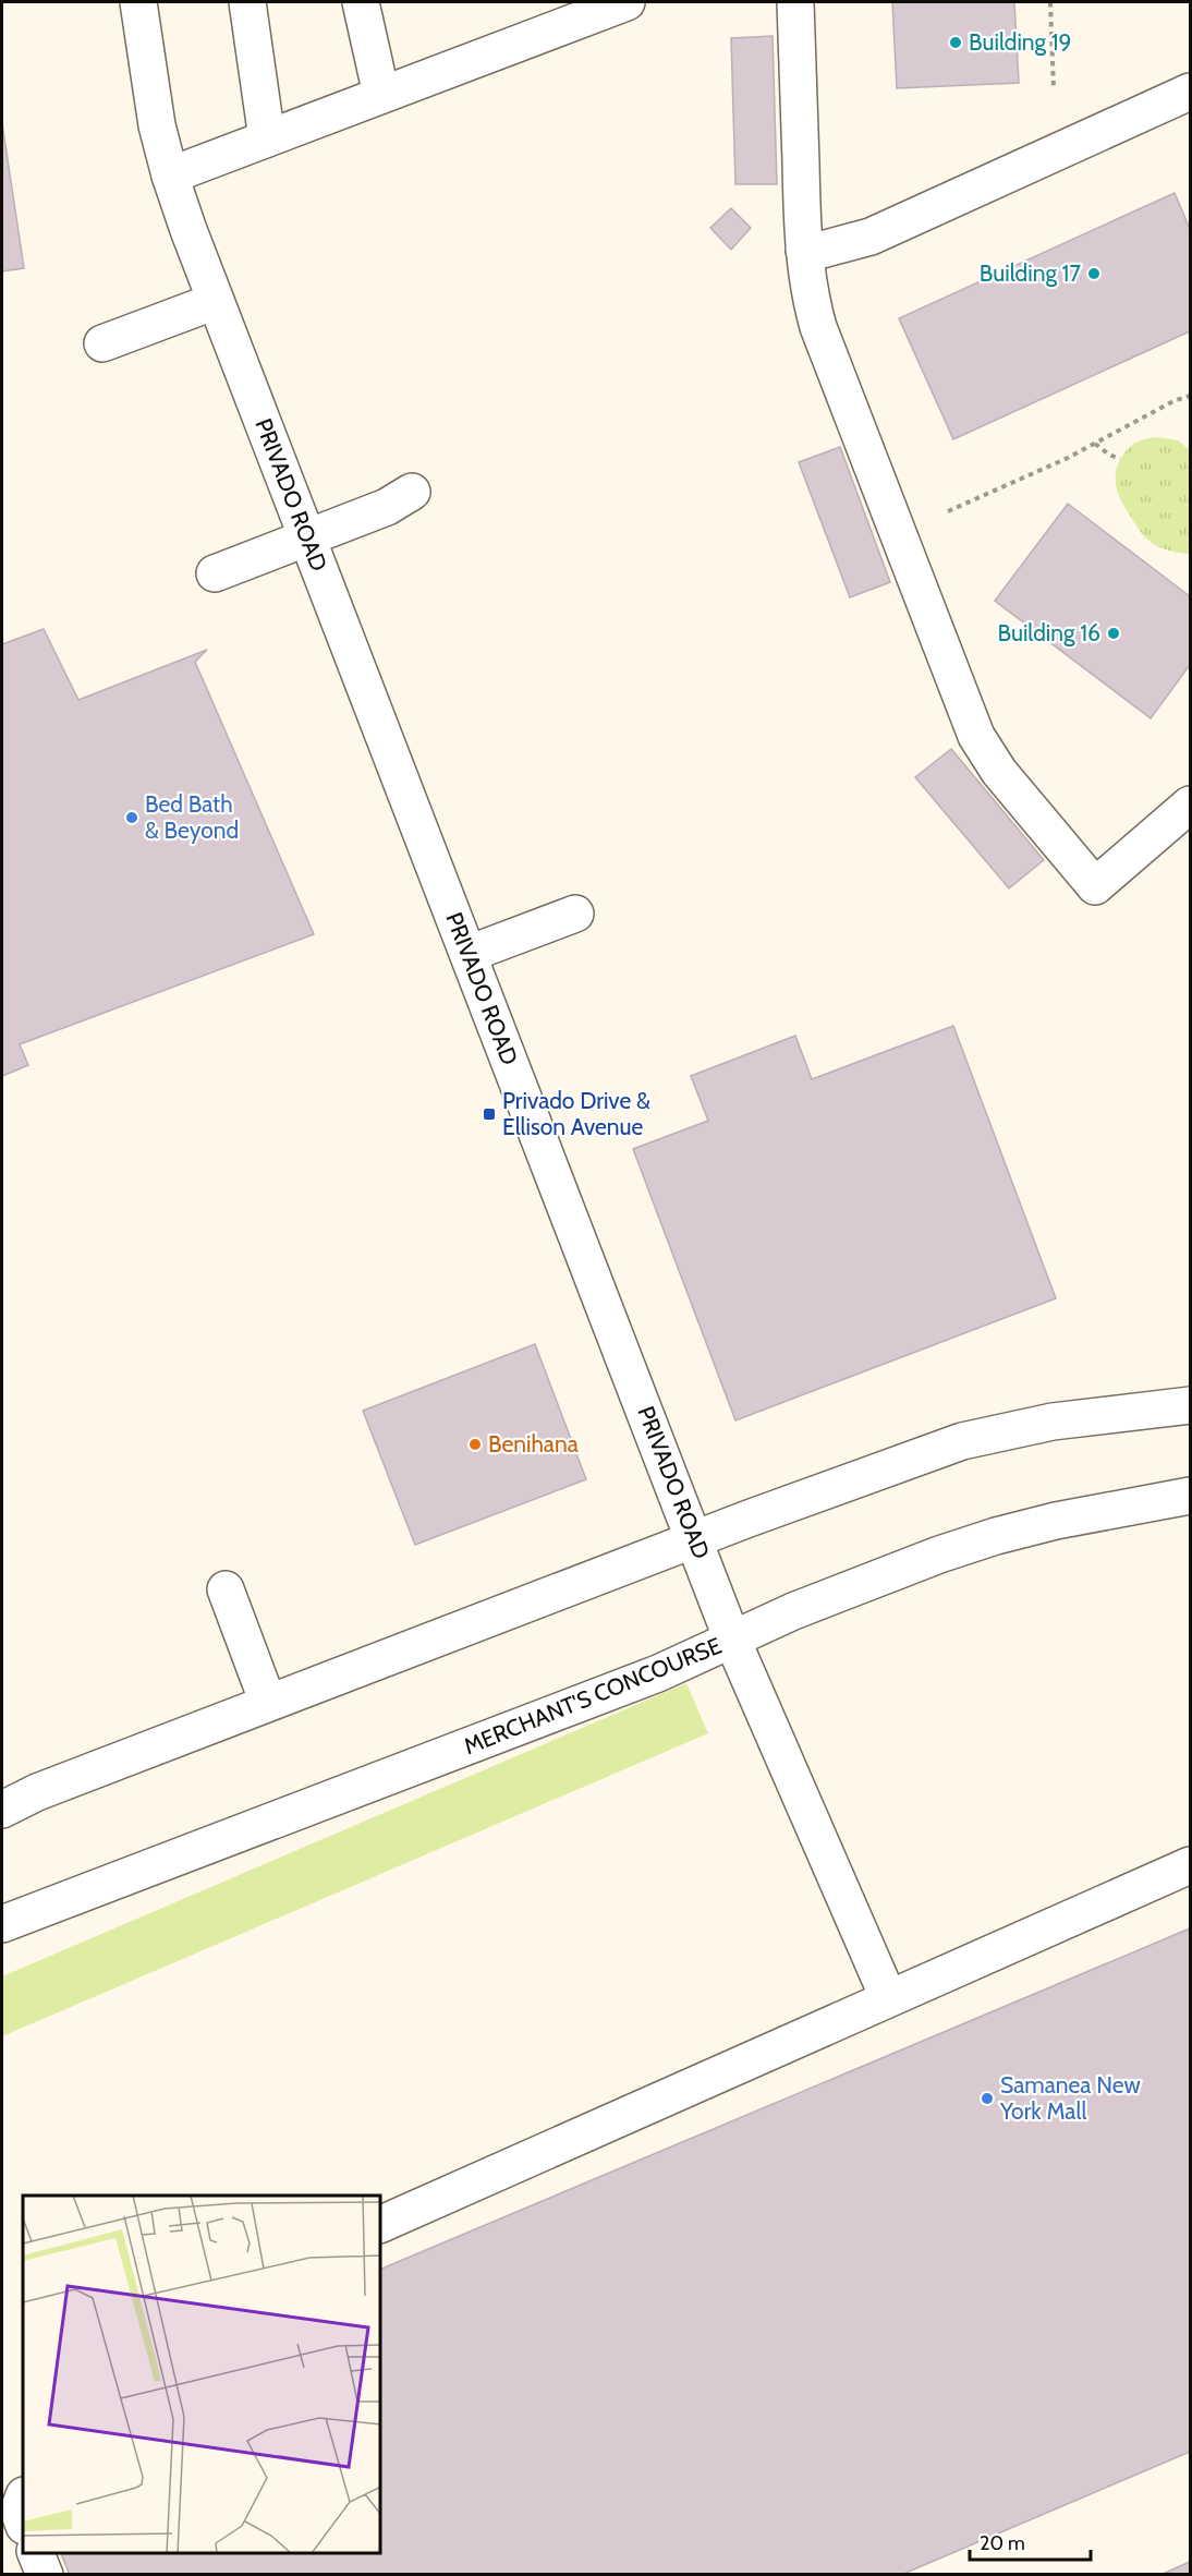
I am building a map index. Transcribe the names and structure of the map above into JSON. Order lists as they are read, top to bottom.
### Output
{
  "streets": {
    "street": ["PRIVADO ROAD", "MERCHANT'S CONCOURSE"]
  },
  "crossings": [
    ["PRIVADO ROAD", "MERCHANT'S CONCOURSE"]
  ],
  "places": {
    "other": [
      "Building 19",
      "Building 17",
      "Building 16",
      "Bed Bath & Beyond",
      "Benihana",
      "Samanea New York Mall"
    ],
    "transit": ["Privado Drive & Ellison Avenue"]
  },
  "scale_bar": "20 m"
}
